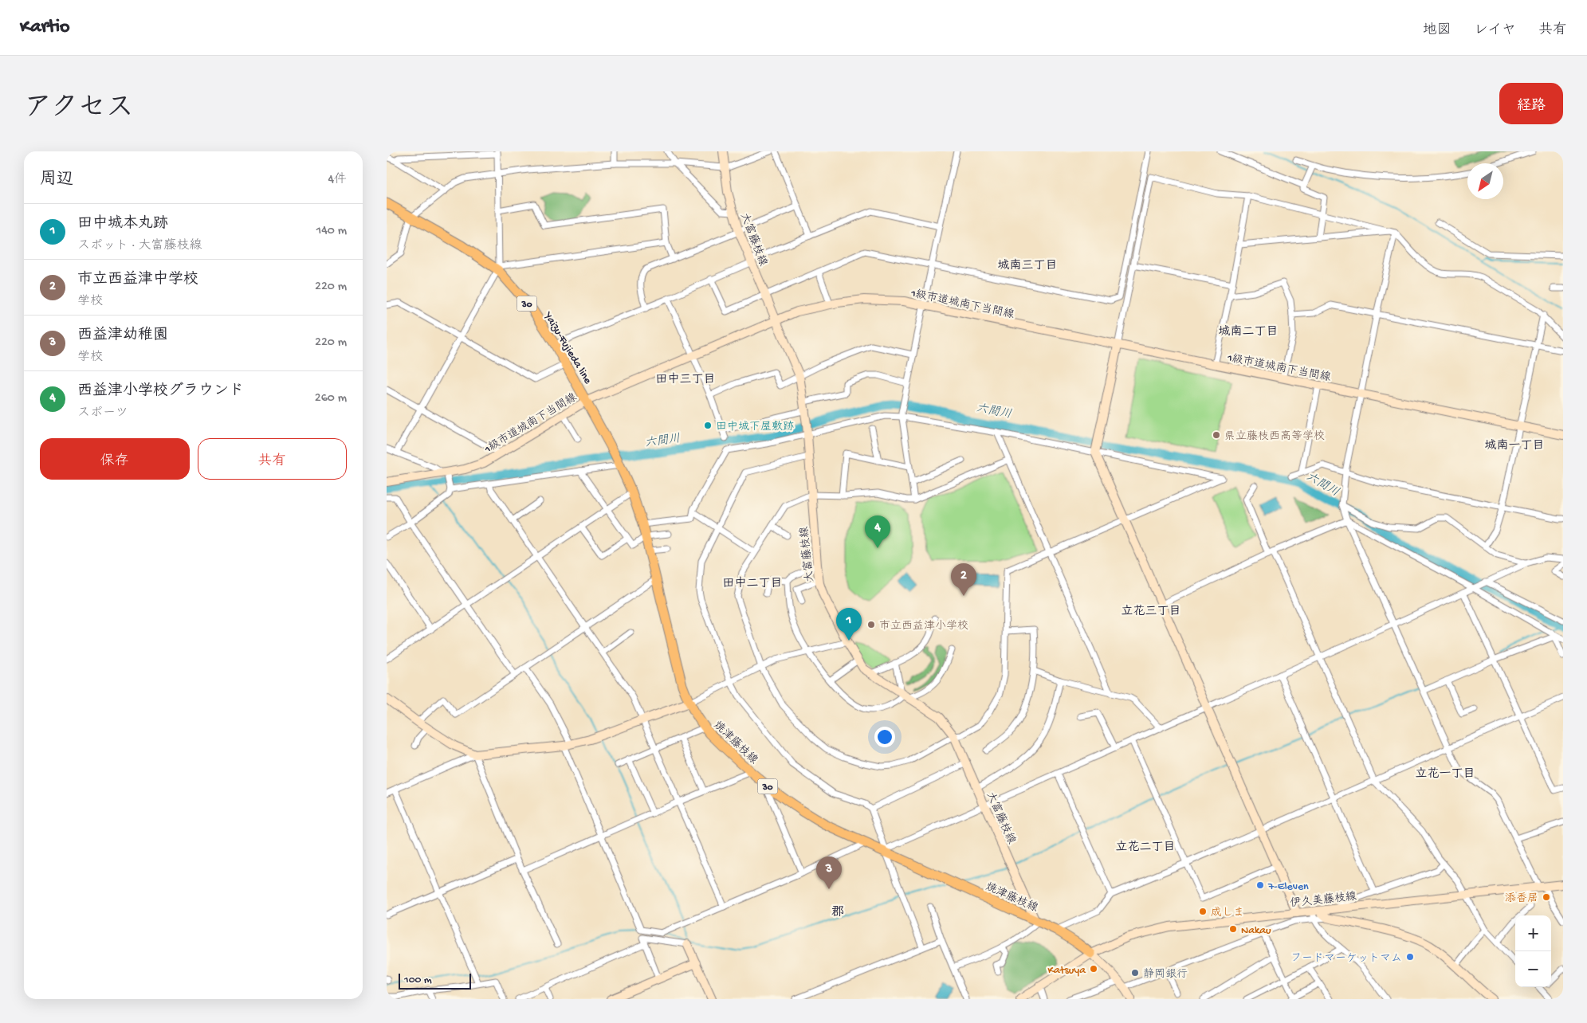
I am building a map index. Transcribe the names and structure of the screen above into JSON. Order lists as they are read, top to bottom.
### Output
{
  "streets": {
    "main road": ["30", "Yaizu-Fujieda line", "焼津藤枝線"],
    "street": ["大富藤枝線", "1級市道城南下当間線", "伊久美藤枝線"]
  },
  "crossings": [
    ["大富藤枝線", "1級市道城南下当間線"],
    ["大富藤枝線", "焼津藤枝線"],
    ["1級市道城南下当間線", "Yaizu-Fujieda line"],
    ["Yaizu-Fujieda line", "焼津藤枝線"],
    ["焼津藤枝線", "伊久美藤枝線"]
  ],
  "districts": [
    "城南三丁目",
    "城南二丁目",
    "田中三丁目",
    "城南一丁目",
    "田中二丁目",
    "立花三丁目",
    "立花一丁目",
    "立花二丁目",
    "郡"
  ],
  "water": ["六間川"],
  "places": [
    "田中城下屋敷跡",
    "県立藤枝西高等学校",
    "市立西益津小学校",
    "7-Eleven",
    "添香居",
    "成しま",
    "Nakau",
    "フードマーケットマム",
    "Katsuya",
    "静岡銀行"
  ],
  "scale_bar": "100 m",
  "north": "bottom left",
  "page": {
    "header": "Kartio",
    "nav": ["地図", "レイヤ", "共有"],
    "title": "アクセス",
    "buttons": [
      "経路",
      ["保存", "共有"]
    ],
    "heading": ["周辺", "4件"],
    "list": [
      {
        "mark": "1",
        "name": "田中城本丸跡",
        "note": "スポット · 大富藤枝線",
        "value": "140 m"
      },
      {
        "mark": "2",
        "name": "市立西益津中学校",
        "note": "学校",
        "value": "220 m"
      },
      {
        "mark": "3",
        "name": "西益津幼稚園",
        "note": "学校",
        "value": "220 m"
      },
      {
        "mark": "4",
        "name": "西益津小学校グラウンド",
        "note": "スポーツ",
        "value": "260 m"
      }
    ],
    "pins": [
      "4",
      "2",
      "1",
      "3"
    ],
    "map_buttons": ["+", "−"],
    "scale": "100 m"
  }
}
